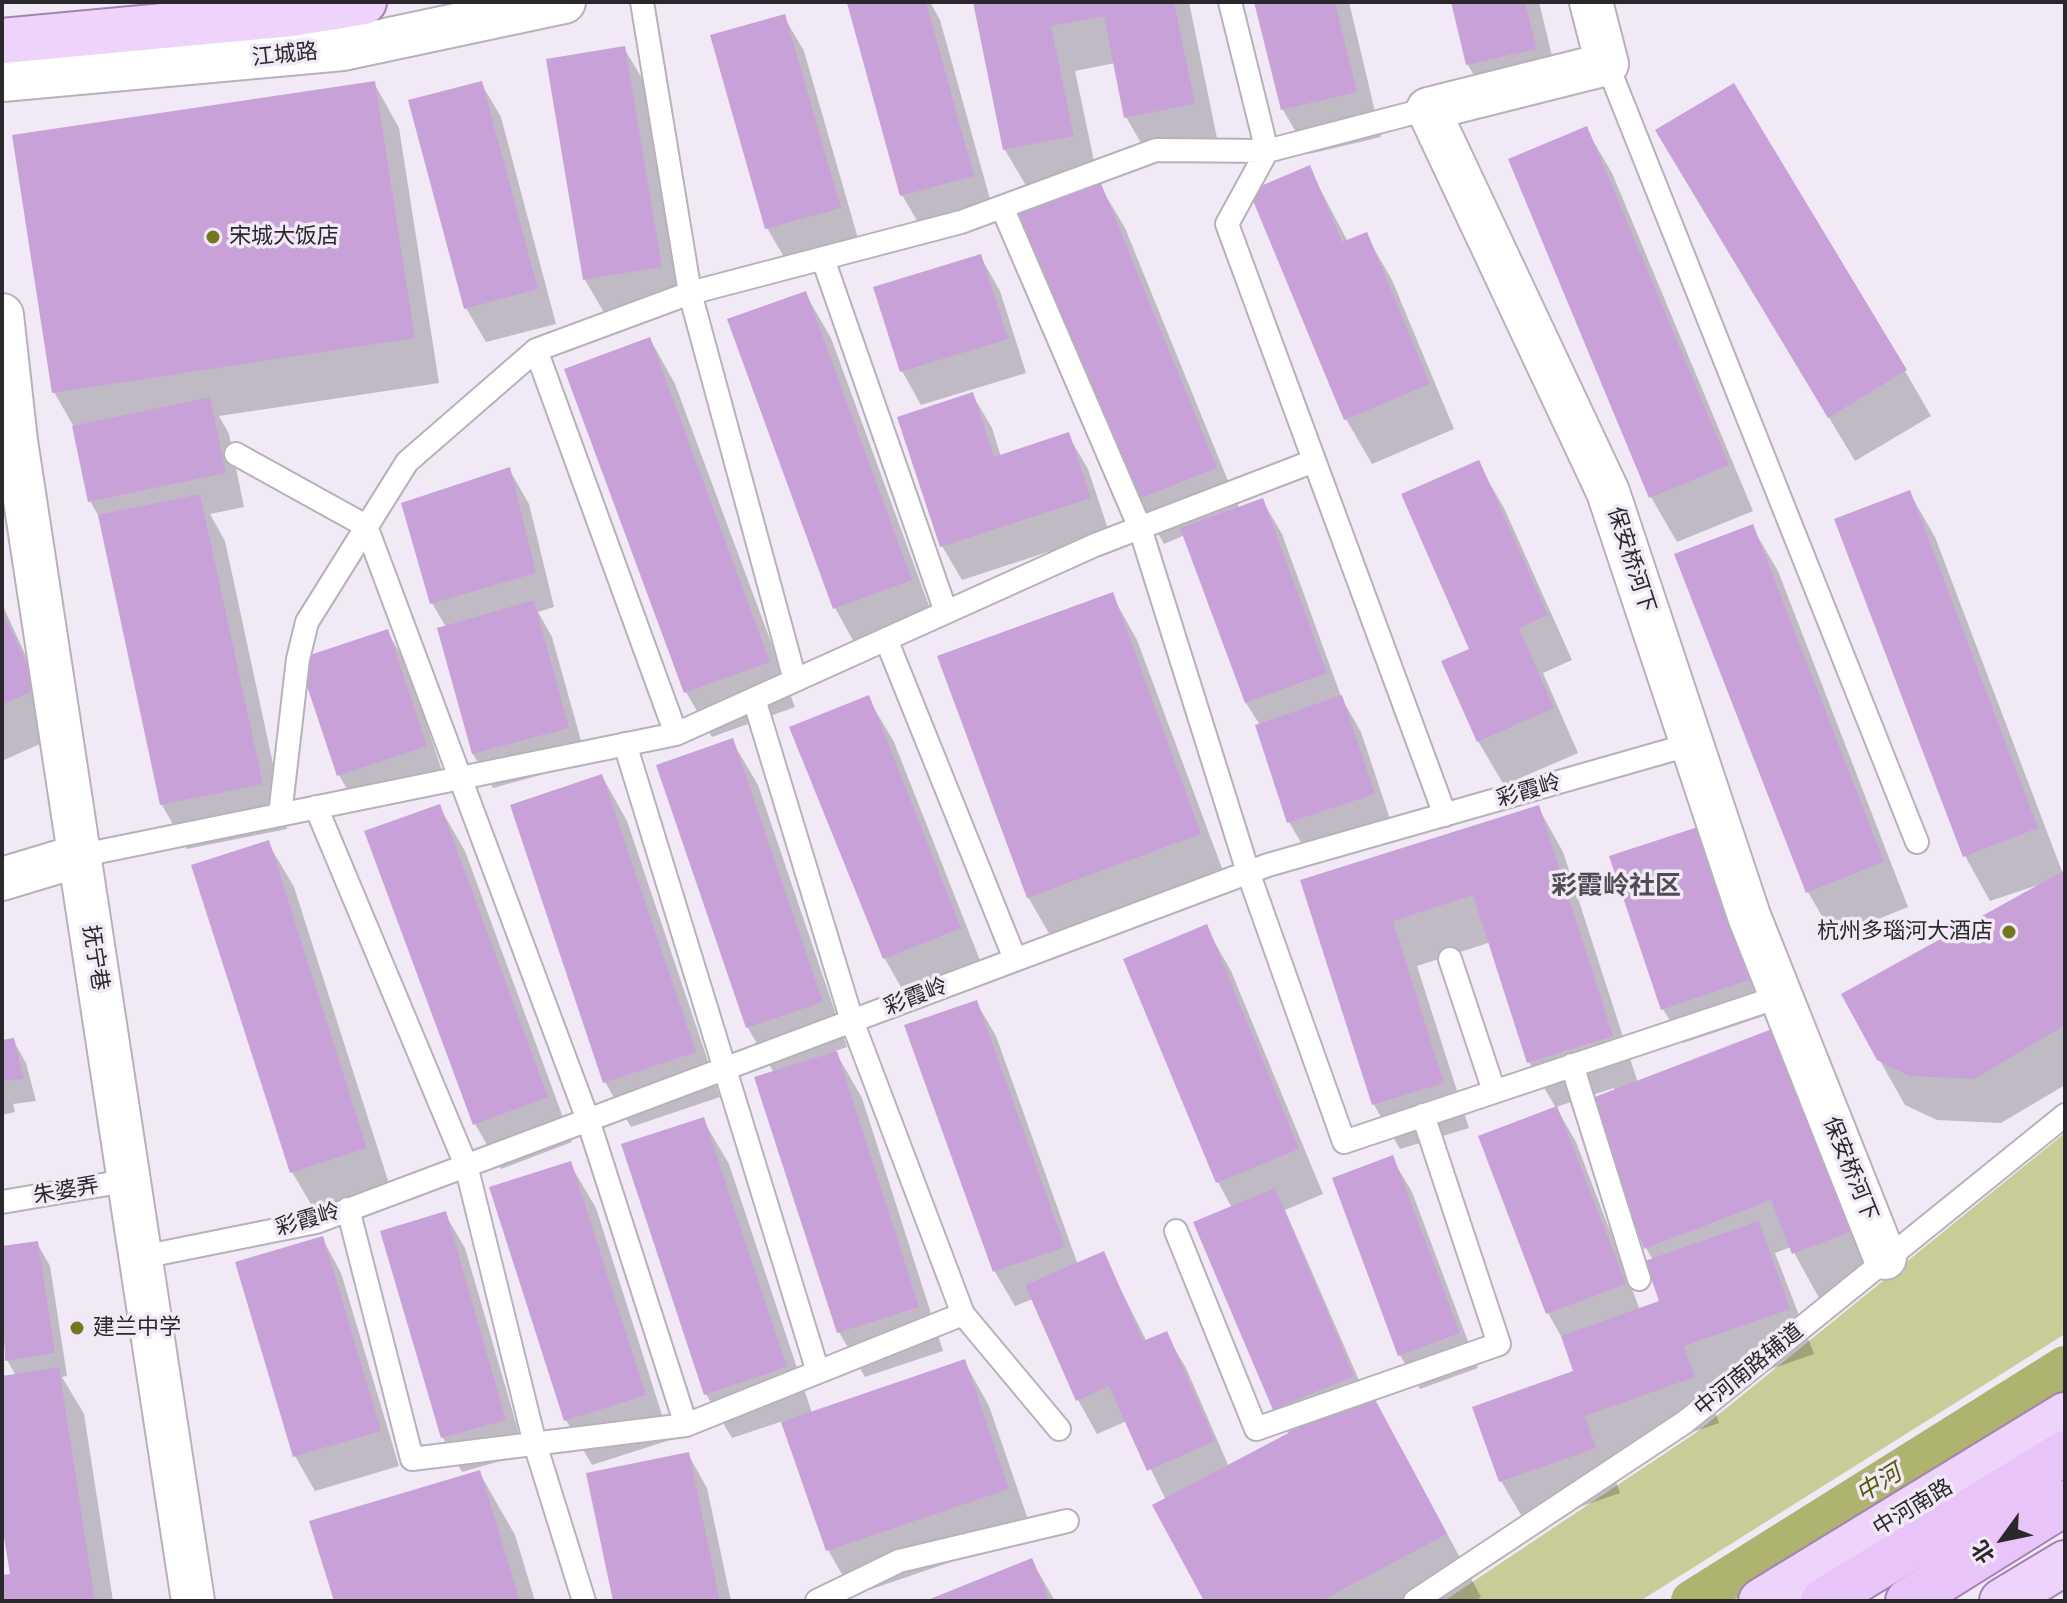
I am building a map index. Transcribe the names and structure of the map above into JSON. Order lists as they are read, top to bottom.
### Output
{
  "streets": {
    "main road": ["江城路", "中河南路"],
    "street": ["保安桥河下", "抚宁巷"],
    "lane": ["彩霞岭", "朱婆弄", "中河南路辅道"]
  },
  "crossings": [
    ["保安桥河下", "彩霞岭"],
    ["保安桥河下", "中河南路辅道"],
    ["彩霞岭", "抚宁巷"],
    ["抚宁巷", "朱婆弄"]
  ],
  "districts": ["彩霞岭社区"],
  "water": ["中河"],
  "places": ["宋城大饭店", "杭州多瑙河大酒店", "建兰中学"],
  "north": "bottom left"
}
